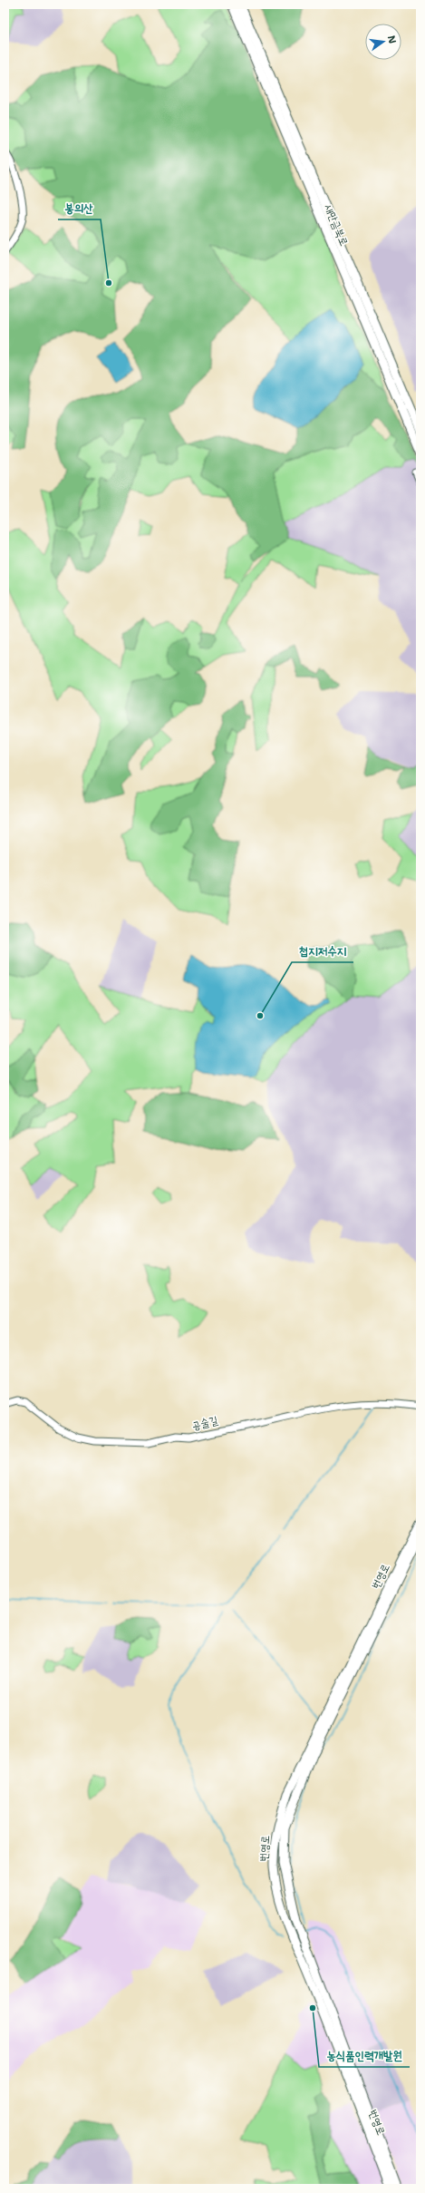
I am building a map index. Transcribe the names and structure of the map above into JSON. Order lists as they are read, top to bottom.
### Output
{
  "streets": {
    "main road": ["새만금북로", "번영로"],
    "street": ["공술길"]
  },
  "places": ["봉의산", "첩지저수지", "농식품인력개발원"],
  "north": "right"
}
